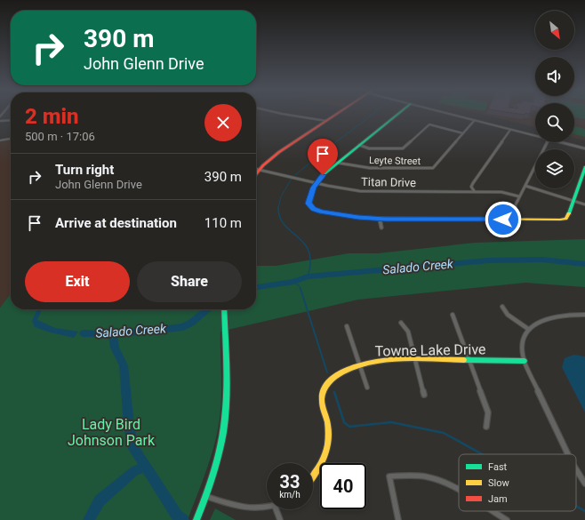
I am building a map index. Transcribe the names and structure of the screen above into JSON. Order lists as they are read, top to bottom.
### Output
{
  "streets": {
    "street": ["Leyte Street", "Titan Drive", "Towne Lake Drive"]
  },
  "water": ["Salado Creek"],
  "parks": ["Lady Bird Johnson Park"],
  "legend": ["Fast", "Slow", "Jam"],
  "north": "bottom right",
  "page": {
    "turn": ["390 m", "John Glenn Drive"],
    "heading": ["2 min", "500 m · 17:06"],
    "list": [
      {
        "name": "Turn right",
        "note": "John Glenn Drive",
        "value": "390 m"
      },
      {
        "name": "Arrive at destination",
        "value": "110 m"
      }
    ],
    "buttons": ["Exit", "Share"],
    "speed": "33 km/h",
    "limit": "40"
  }
}
